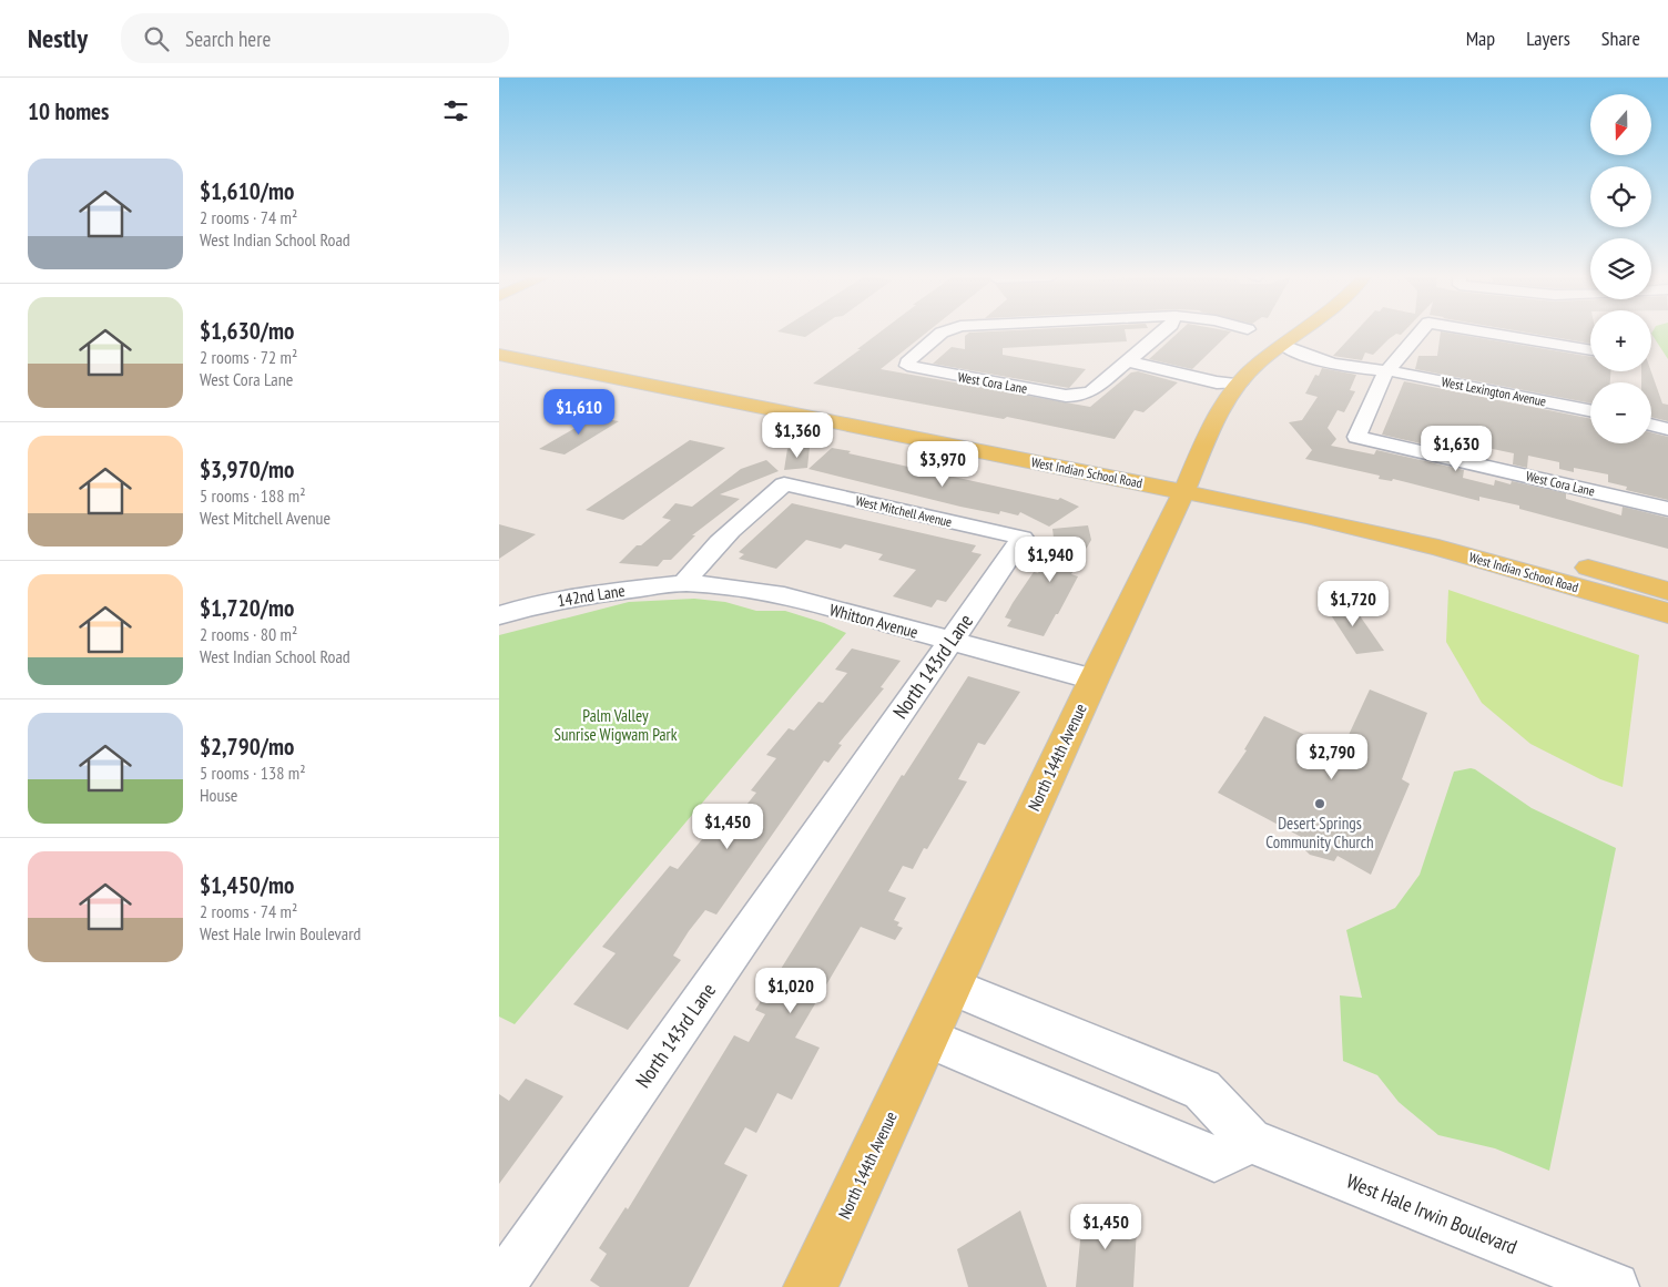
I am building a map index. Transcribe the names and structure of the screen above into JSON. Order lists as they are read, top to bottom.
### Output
{
  "streets": {
    "main road": ["West Indian School Road", "North 144th Avenue"],
    "street": [
      "West Cora Lane",
      "West Lexington Avenue",
      "West Mitchell Avenue",
      "142nd Lane",
      "Whitton Avenue",
      "North 143rd Lane",
      "West Hale Irwin Boulevard"
    ]
  },
  "crossings": [
    ["West Cora Lane", "West Lexington Avenue"],
    ["West Lexington Avenue", "North 144th Avenue"],
    ["West Indian School Road", "North 144th Avenue"],
    ["West Mitchell Avenue", "142nd Lane"],
    ["West Mitchell Avenue", "Whitton Avenue"],
    ["West Mitchell Avenue", "North 143rd Lane"],
    ["142nd Lane", "Whitton Avenue"],
    ["Whitton Avenue", "North 143rd Lane"],
    ["Whitton Avenue", "North 144th Avenue"],
    ["North 144th Avenue", "West Hale Irwin Boulevard"]
  ],
  "parks": ["Palm Valley Sunrise Wigwam Park"],
  "places": ["Desert Springs Community Church"],
  "north": "bottom",
  "page": {
    "header": "Nestly",
    "search": "Search here",
    "nav": ["Map", "Layers", "Share"],
    "heading": "10 homes",
    "map_buttons": ["+", "−"],
    "list": [
      {
        "name": "$1,610/mo",
        "note": "2 rooms · 74 m² · West Indian School Road"
      },
      {
        "name": "$1,630/mo",
        "note": "2 rooms · 72 m² · West Cora Lane"
      },
      {
        "name": "$3,970/mo",
        "note": "5 rooms · 188 m² · West Mitchell Avenue"
      },
      {
        "name": "$1,720/mo",
        "note": "2 rooms · 80 m² · West Indian School Road"
      },
      {
        "name": "$2,790/mo",
        "note": "5 rooms · 138 m² · House"
      },
      {
        "name": "$1,450/mo",
        "note": "2 rooms · 74 m² · West Hale Irwin Boulevard"
      }
    ],
    "price": [
      "$1,610",
      "$1,360",
      "$1,630",
      "$3,970",
      "$1,940",
      "$1,720",
      "$2,790",
      "$1,450",
      "$1,020",
      "$1,450"
    ]
  }
}
